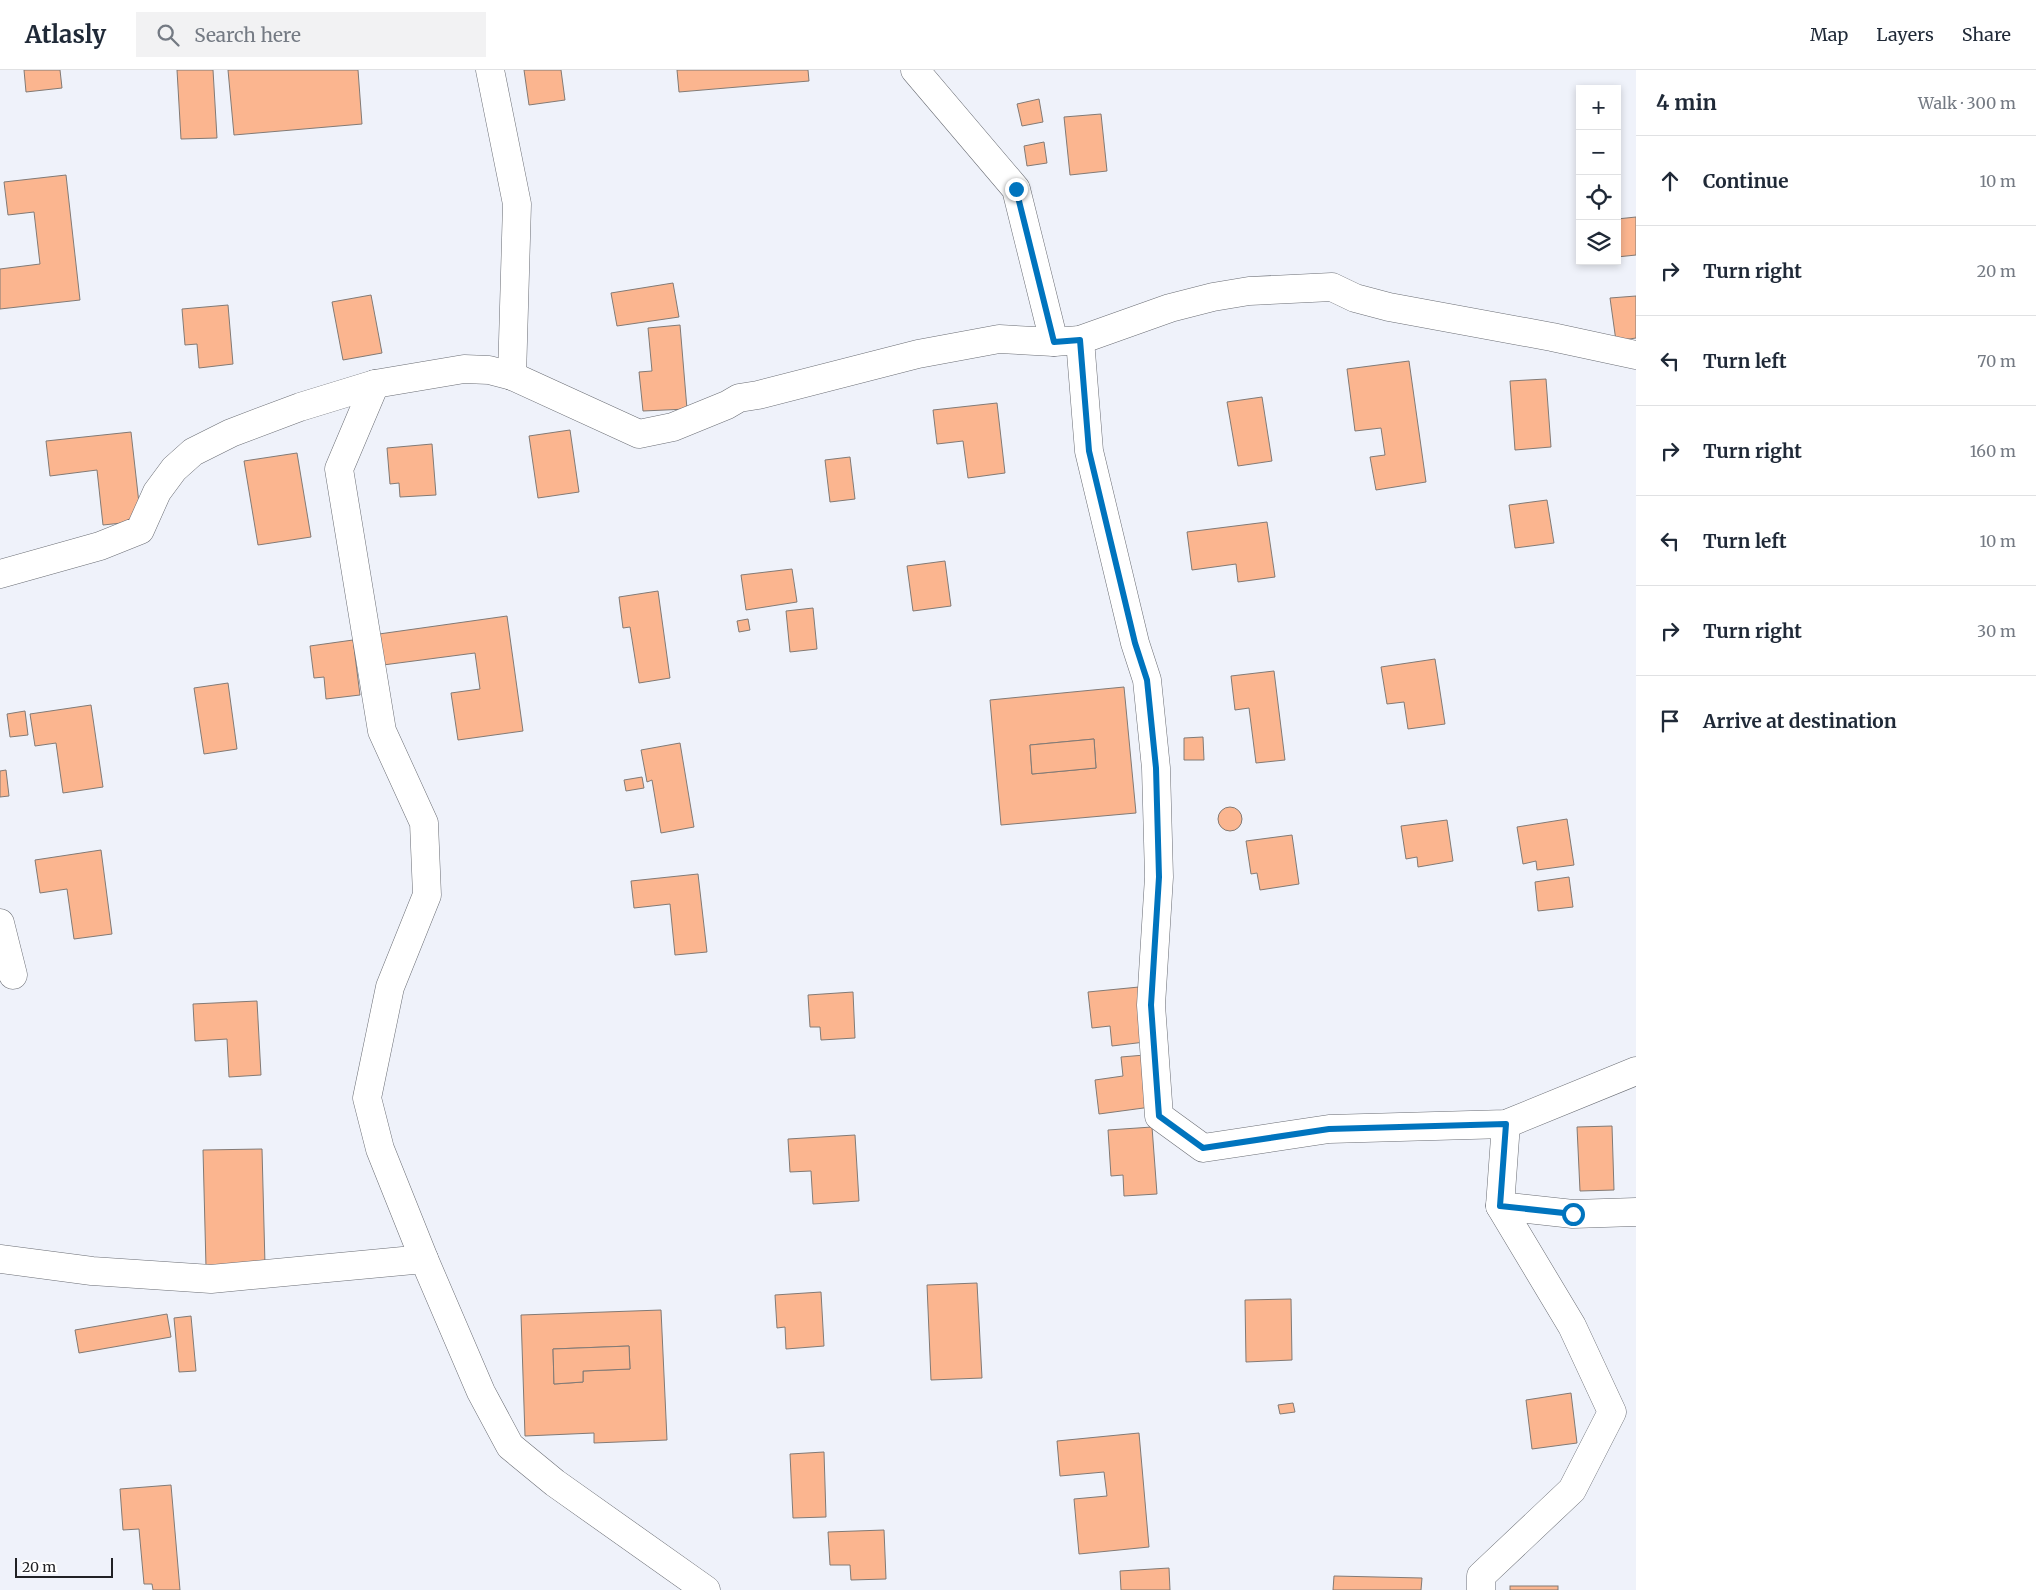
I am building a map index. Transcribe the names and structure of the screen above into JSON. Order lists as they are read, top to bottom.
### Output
{
  "scale_bar": "20 m",
  "page": {
    "header": "Atlasly",
    "search": "Search here",
    "nav": ["Map", "Layers", "Share"],
    "heading": ["4 min", "Walk · 300 m"],
    "map_buttons": ["+", "−"],
    "list": [
      ["Continue", "10 m"],
      ["Turn right", "20 m"],
      ["Turn left", "70 m"],
      ["Turn right", "160 m"],
      ["Turn left", "10 m"],
      ["Turn right", "30 m"],
      "Arrive at destination"
    ],
    "scale": "20 m"
  }
}
